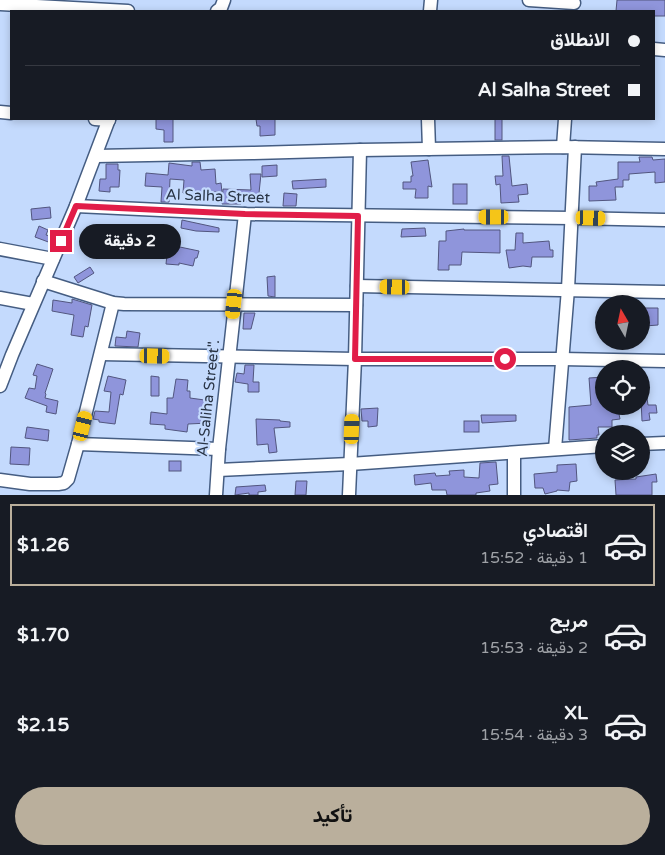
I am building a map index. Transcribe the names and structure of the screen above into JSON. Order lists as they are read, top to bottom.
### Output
{
  "streets": {
    "street": ["Al Salha Street", "Al-Saliha Street\"."]
  },
  "crossings": [
    ["Al Salha Street", "Al-Saliha Street\"."]
  ],
  "north": "top",
  "page": {
    "banner": ["الانطلاق", "Al Salha Street"],
    "bubble": "2 دقيقة",
    "list": [
      {
        "name": "اقتصادي",
        "note": "1 دقيقة · 15:52",
        "value": "$1.26"
      },
      {
        "name": "مريح",
        "note": "2 دقيقة · 15:53",
        "value": "$1.70"
      },
      {
        "name": "XL",
        "note": "3 دقيقة · 15:54",
        "value": "$2.15"
      }
    ],
    "buttons": "تأكيد"
  }
}
